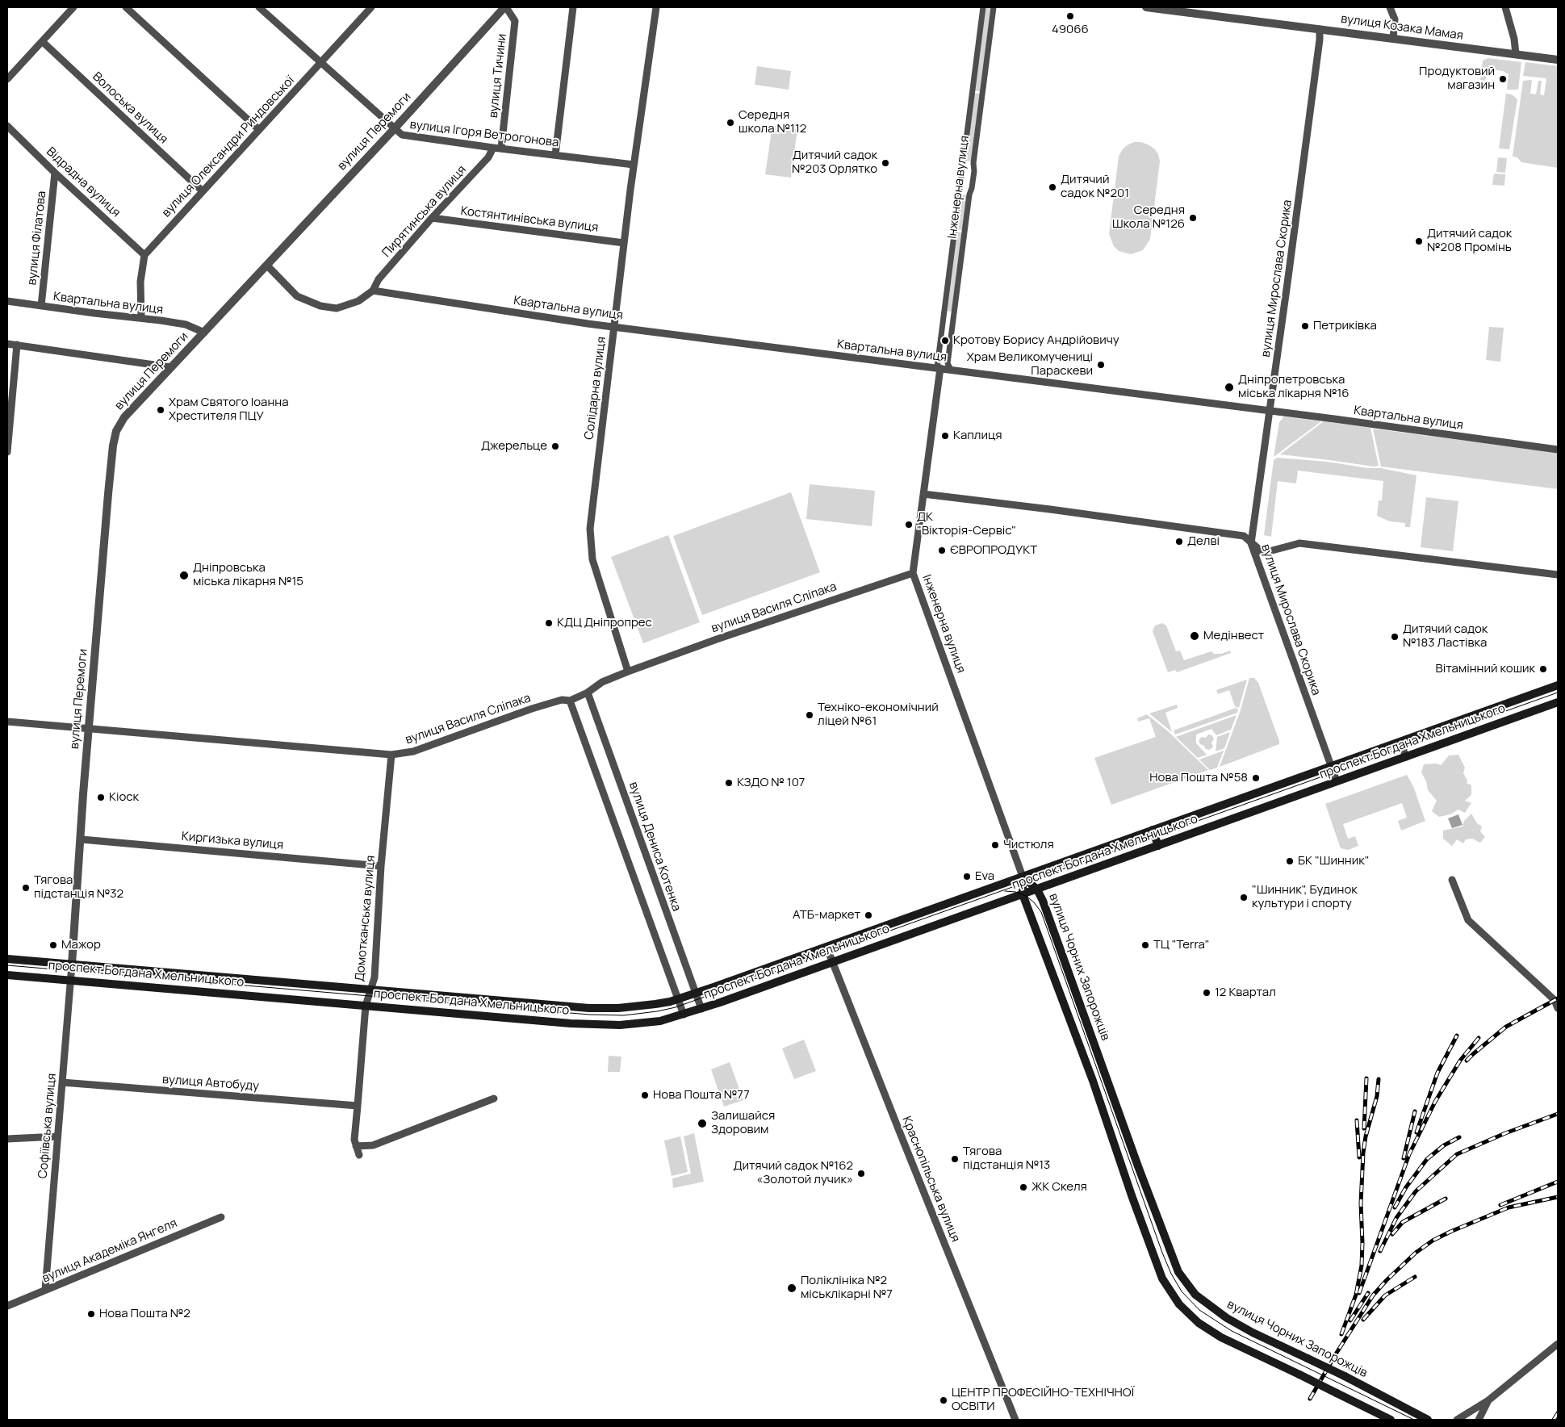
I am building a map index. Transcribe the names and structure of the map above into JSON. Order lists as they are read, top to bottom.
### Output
{
  "streets": {
    "main road": ["проспект Богдана Хмельницького", "вулиця Чорних Запорожців"],
    "street": [
      "вулиця Козака Мамая",
      "вулиця Тичини",
      "Волоська вулиця",
      "вулиця Перемоги",
      "вулиця Ігоря Ветрогонова",
      "вулиця Олександри Риндовської",
      "Відрадна вулиця",
      "Інженерна вулиця",
      "Пирятинська вулиця",
      "Костянтинівська вулиця",
      "вулиця Філатова",
      "вулиця Мирослава Скорика",
      "Квартальна вулиця",
      "Солідарна вулиця",
      "вулиця Василя Сліпака",
      "Киргизька вулиця",
      "вулиця Дениса Котенка",
      "Домотканська вулиця",
      "вулиця Автобуду",
      "Софіївська вулиця",
      "Краснопільська вулиця",
      "вулиця Академіка Янгеля"
    ]
  },
  "crossings": [
    ["вулиця Козака Мамая", "вулиця Мирослава Скорика"],
    ["вулиця Тичини", "вулиця Перемоги"],
    ["вулиця Тичини", "вулиця Ігоря Ветрогонова"],
    ["Волоська вулиця", "вулиця Олександри Риндовської"],
    ["вулиця Перемоги", "вулиця Ігоря Ветрогонова"],
    ["вулиця Перемоги", "Квартальна вулиця"],
    ["вулиця Перемоги", "вулиця Василя Сліпака"],
    ["вулиця Перемоги", "проспект Богдана Хмельницького"],
    ["вулиця Перемоги", "Киргизька вулиця"],
    ["вулиця Перемоги", "Софіївська вулиця"],
    ["вулиця Ігоря Ветрогонова", "вулиця Олександри Риндовської"],
    ["вулиця Ігоря Ветрогонова", "Пирятинська вулиця"],
    ["вулиця Ігоря Ветрогонова", "Солідарна вулиця"],
    ["вулиця Олександри Риндовської", "Відрадна вулиця"],
    ["Відрадна вулиця", "вулиця Філатова"],
    ["Інженерна вулиця", "Квартальна вулиця"],
    ["Інженерна вулиця", "вулиця Василя Сліпака"],
    ["Інженерна вулиця", "проспект Богдана Хмельницького"],
    ["Інженерна вулиця", "вулиця Чорних Запорожців"],
    ["Пирятинська вулиця", "Костянтинівська вулиця"],
    ["Пирятинська вулиця", "Квартальна вулиця"],
    ["Костянтинівська вулиця", "Солідарна вулиця"],
    ["вулиця Філатова", "Квартальна вулиця"],
    ["вулиця Мирослава Скорика", "Квартальна вулиця"],
    ["вулиця Мирослава Скорика", "проспект Богдана Хмельницького"],
    ["Квартальна вулиця", "Солідарна вулиця"],
    ["Солідарна вулиця", "вулиця Василя Сліпака"],
    ["вулиця Василя Сліпака", "вулиця Дениса Котенка"],
    ["вулиця Василя Сліпака", "Домотканська вулиця"],
    ["проспект Богдана Хмельницького", "вулиця Дениса Котенка"],
    ["проспект Богдана Хмельницького", "Домотканська вулиця"],
    ["проспект Богдана Хмельницького", "вулиця Чорних Запорожців"],
    ["проспект Богдана Хмельницького", "Софіївська вулиця"],
    ["проспект Богдана Хмельницького", "Краснопільська вулиця"],
    ["Киргизька вулиця", "Домотканська вулиця"],
    ["Домотканська вулиця", "вулиця Автобуду"],
    ["вулиця Автобуду", "Софіївська вулиця"],
    ["Софіївська вулиця", "вулиця Академіка Янгеля"]
  ],
  "places": [
    "49066",
    "Продуктовий магазин",
    "Середня школа №112",
    "Дитячий садок №203 Орлятко",
    "Дитячий садок №201",
    "Середня Школа №126",
    "Дитячий садок №208 Промінь",
    "Петриківка",
    "Кротову Борису Андрійовичу",
    "Храм Великомучениці Параскеви",
    "Дніпропетровська міська лікарня №16",
    "Храм Святого Іоанна Хрестителя ПЦУ",
    "Каплиця",
    "Джерельце",
    "ДК \"Вікторія-Сервіс\"",
    "Делві",
    "ЄВРОПРОДУКТ",
    "Дніпровська міська лікарня №15",
    "КДЦ Дніпропрес",
    "Медінвест",
    "Дитячий садок №183 Ластівка",
    "Вітамінний кошик",
    "Техніко-економічний ліцей №61",
    "Нова Пошта №58",
    "КЗДО № 107",
    "Кіоск",
    "Чистюля",
    "БК \"Шинник\"",
    "Eva",
    "Тягова пiдстанцiя №32",
    "\"Шинник\", Будинок культури і спорту",
    "АТБ-маркет",
    "Мажор",
    "ТЦ \"Terra\"",
    "12 Квартал",
    "Нова Пошта №77",
    "Залишайся Здоровим",
    "Тягова пiдстанцiя №13",
    "Дитячий садок №162 «Золотой лучик»",
    "ЖК Скеля",
    "Поліклініка №2 міськлікарні №7",
    "Нова Пошта №2",
    "ЦЕНТР ПРОФЕСІЙНО-ТЕХНІЧНОЇ ОСВІТИ"
  ]
}
